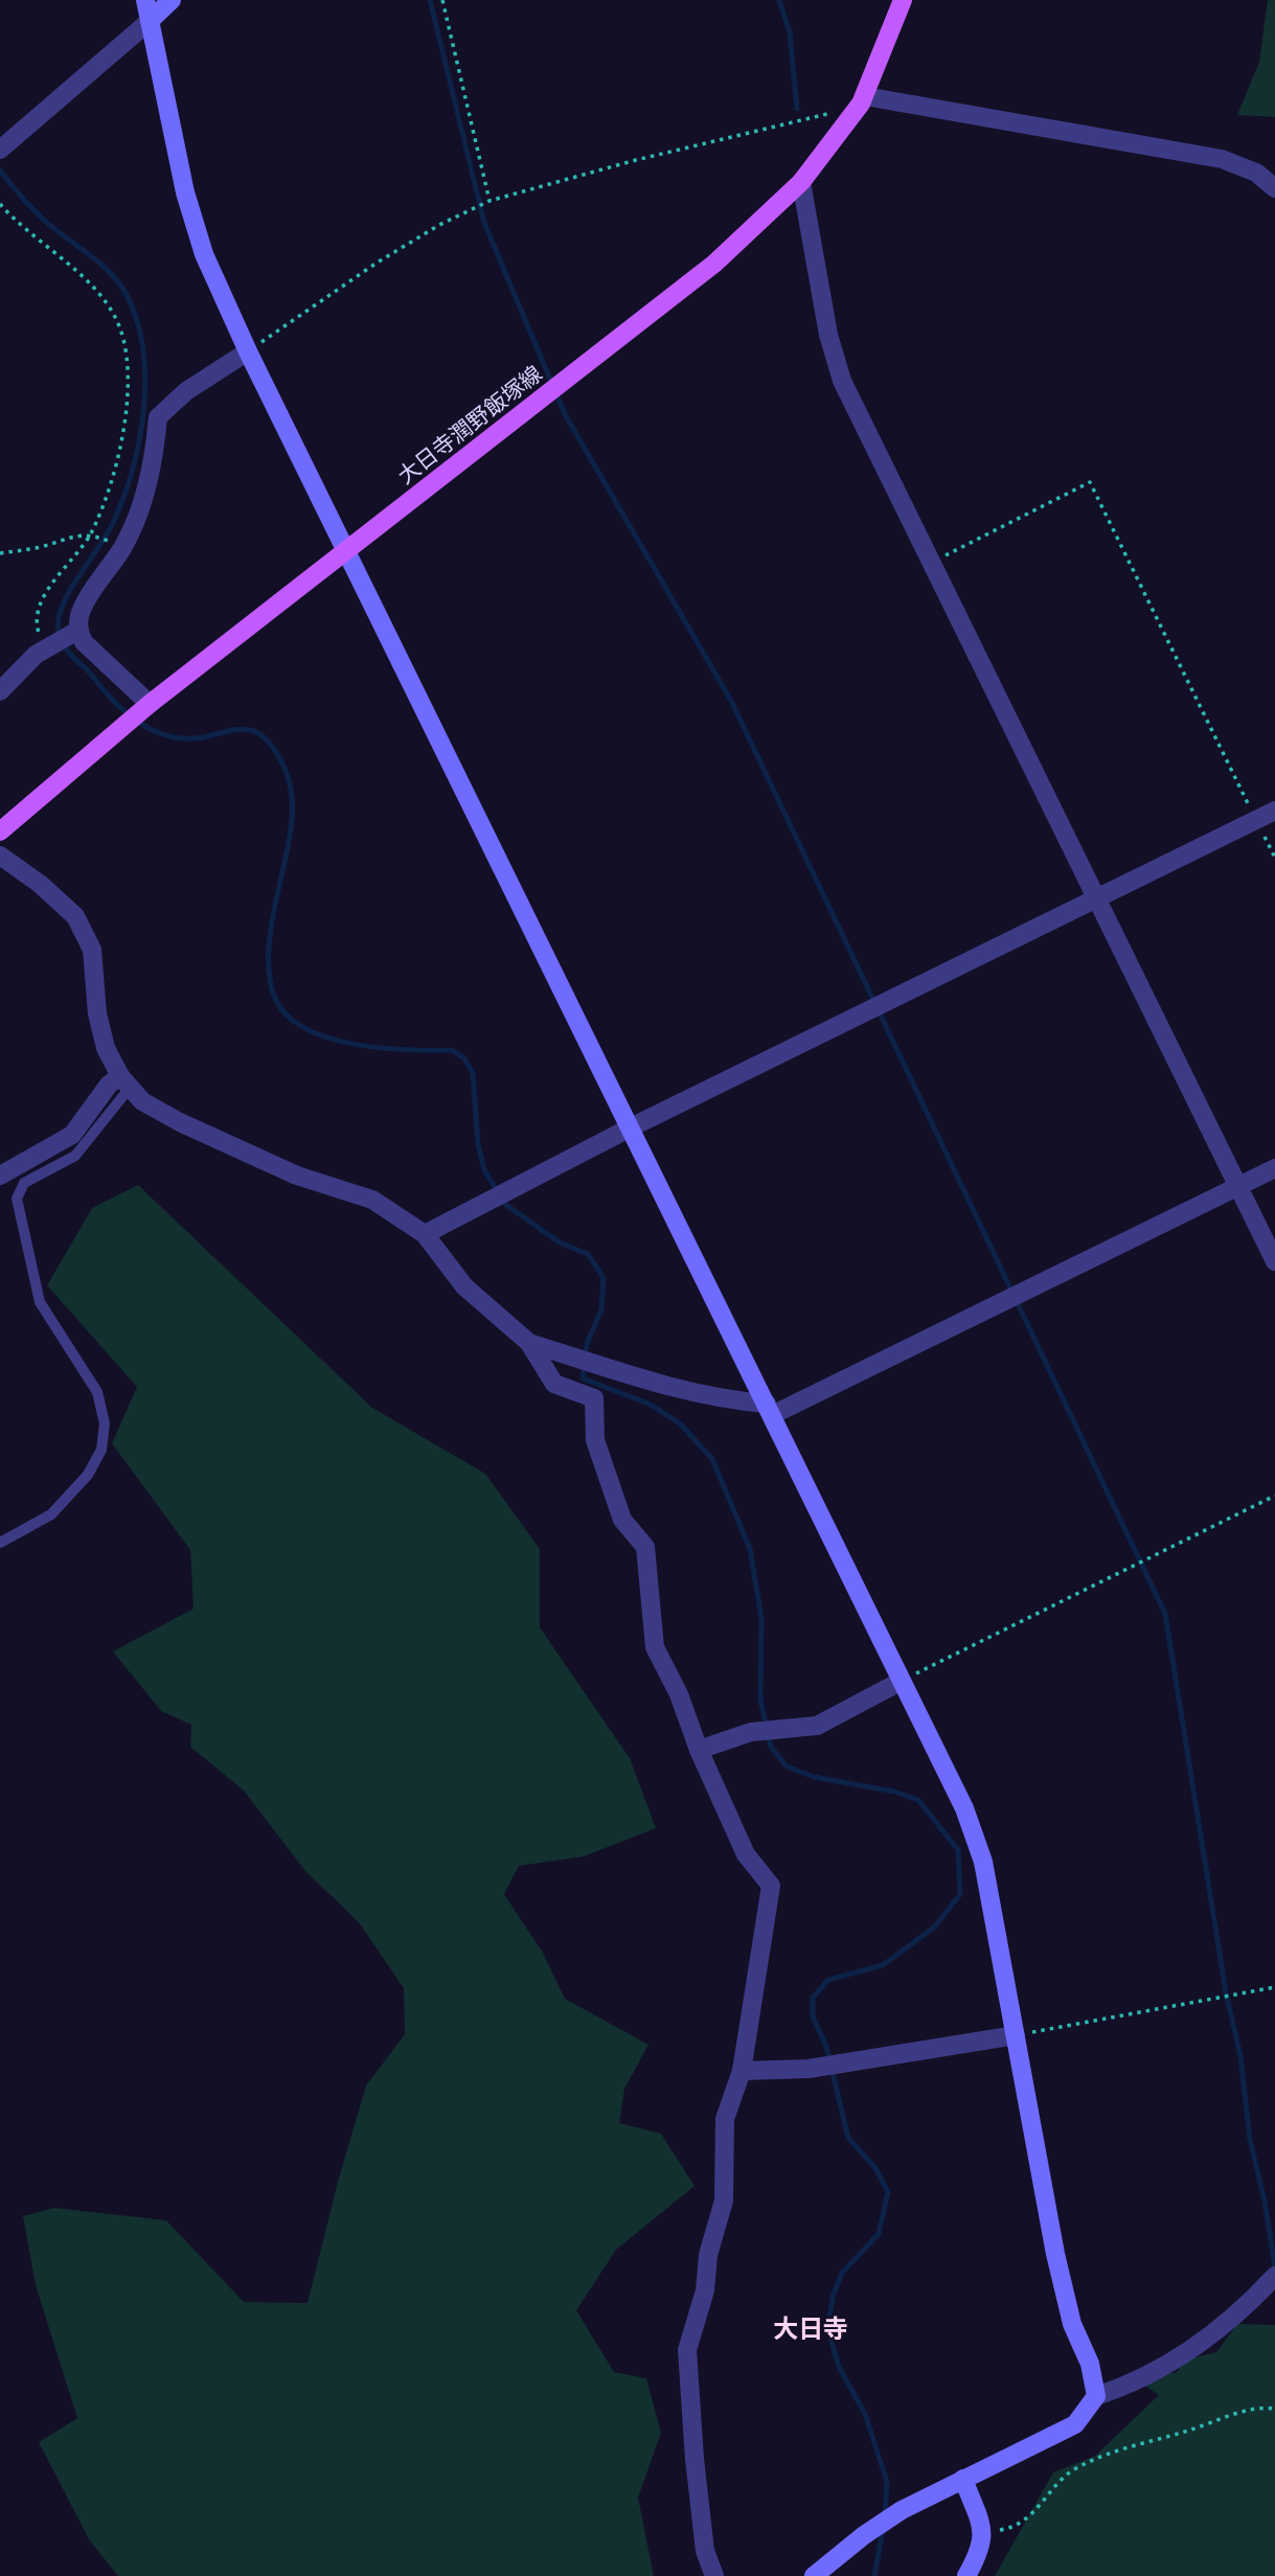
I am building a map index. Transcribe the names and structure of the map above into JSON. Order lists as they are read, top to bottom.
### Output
{
  "streets": {
    "main road": ["大日寺潤野飯塚線"]
  },
  "districts": ["大日寺"]
}
